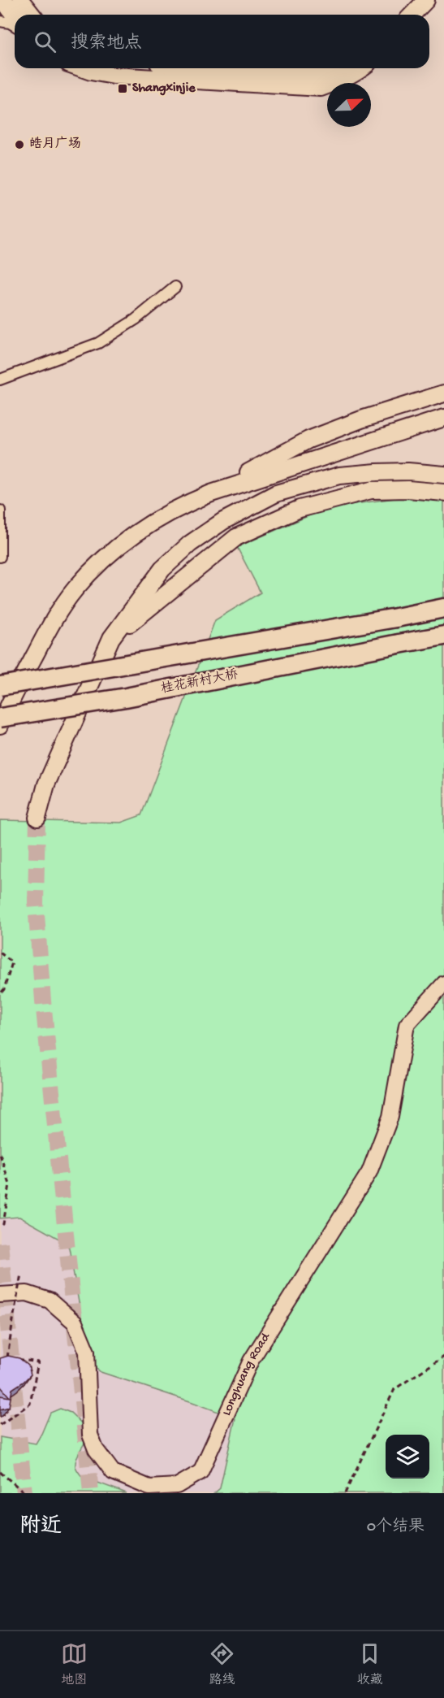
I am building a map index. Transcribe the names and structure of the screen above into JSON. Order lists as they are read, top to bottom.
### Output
{
  "streets": {
    "highway": ["桂花新村大桥"],
    "main road": ["Longhuang Road"]
  },
  "places": {
    "transit": ["Shangxinjie"],
    "other": ["皓月广场"]
  },
  "north": "top right",
  "page": {
    "search": "搜索地点",
    "heading": ["附近", "0个结果"],
    "nav": ["地图", "路线", "收藏"]
  }
}
